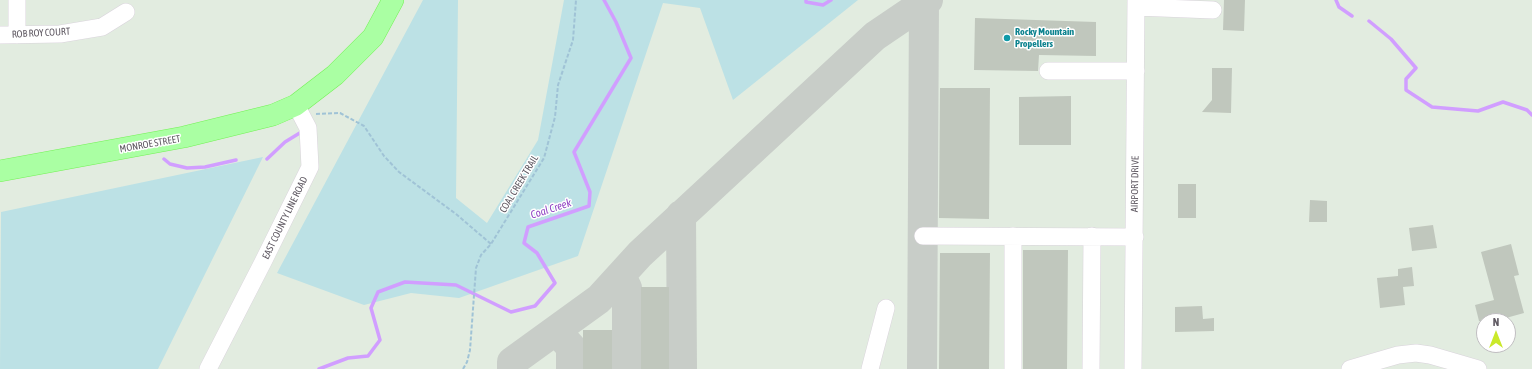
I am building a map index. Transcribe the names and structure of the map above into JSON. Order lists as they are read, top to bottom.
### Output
{
  "streets": {
    "main road": ["MONROE STREET"],
    "street": ["ROB ROY COURT", "AIRPORT DRIVE", "EAST COUNTY LINE ROAD"],
    "path": ["COAL CREEK TRAIL"]
  },
  "crossings": [
    ["MONROE STREET", "EAST COUNTY LINE ROAD"]
  ],
  "water": ["Coal Creek"],
  "places": ["Rocky Mountain Propellers"],
  "north": "top"
}
